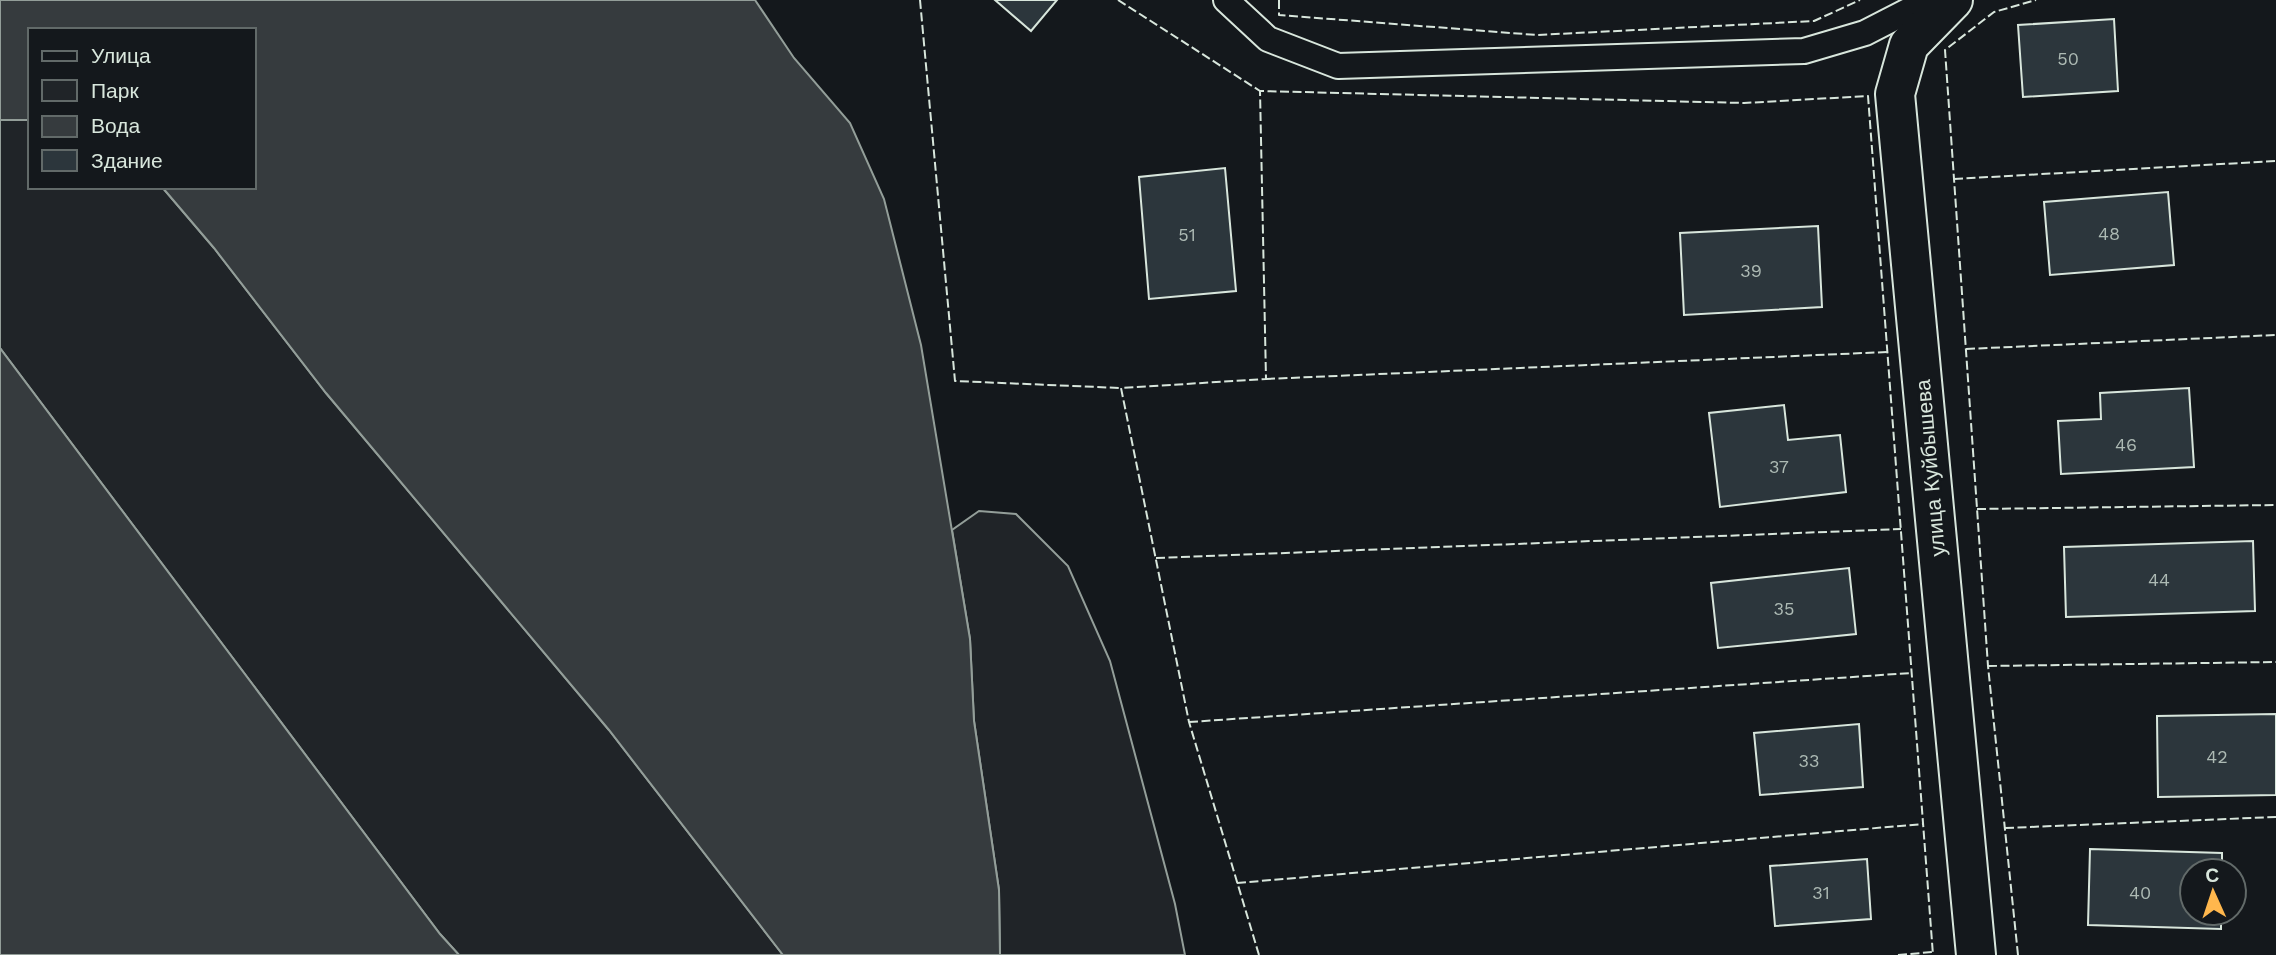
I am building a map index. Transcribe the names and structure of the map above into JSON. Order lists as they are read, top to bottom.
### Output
{
  "streets": {
    "street": ["улица Куйбышева"]
  },
  "house_numbers": [
    "50",
    "48",
    "51",
    "39",
    "46",
    "37",
    "44",
    "35",
    "42",
    "33",
    "31",
    "40"
  ],
  "legend": [
    "Улица",
    "Парк",
    "Вода",
    "Здание"
  ],
  "north": "top"
}
